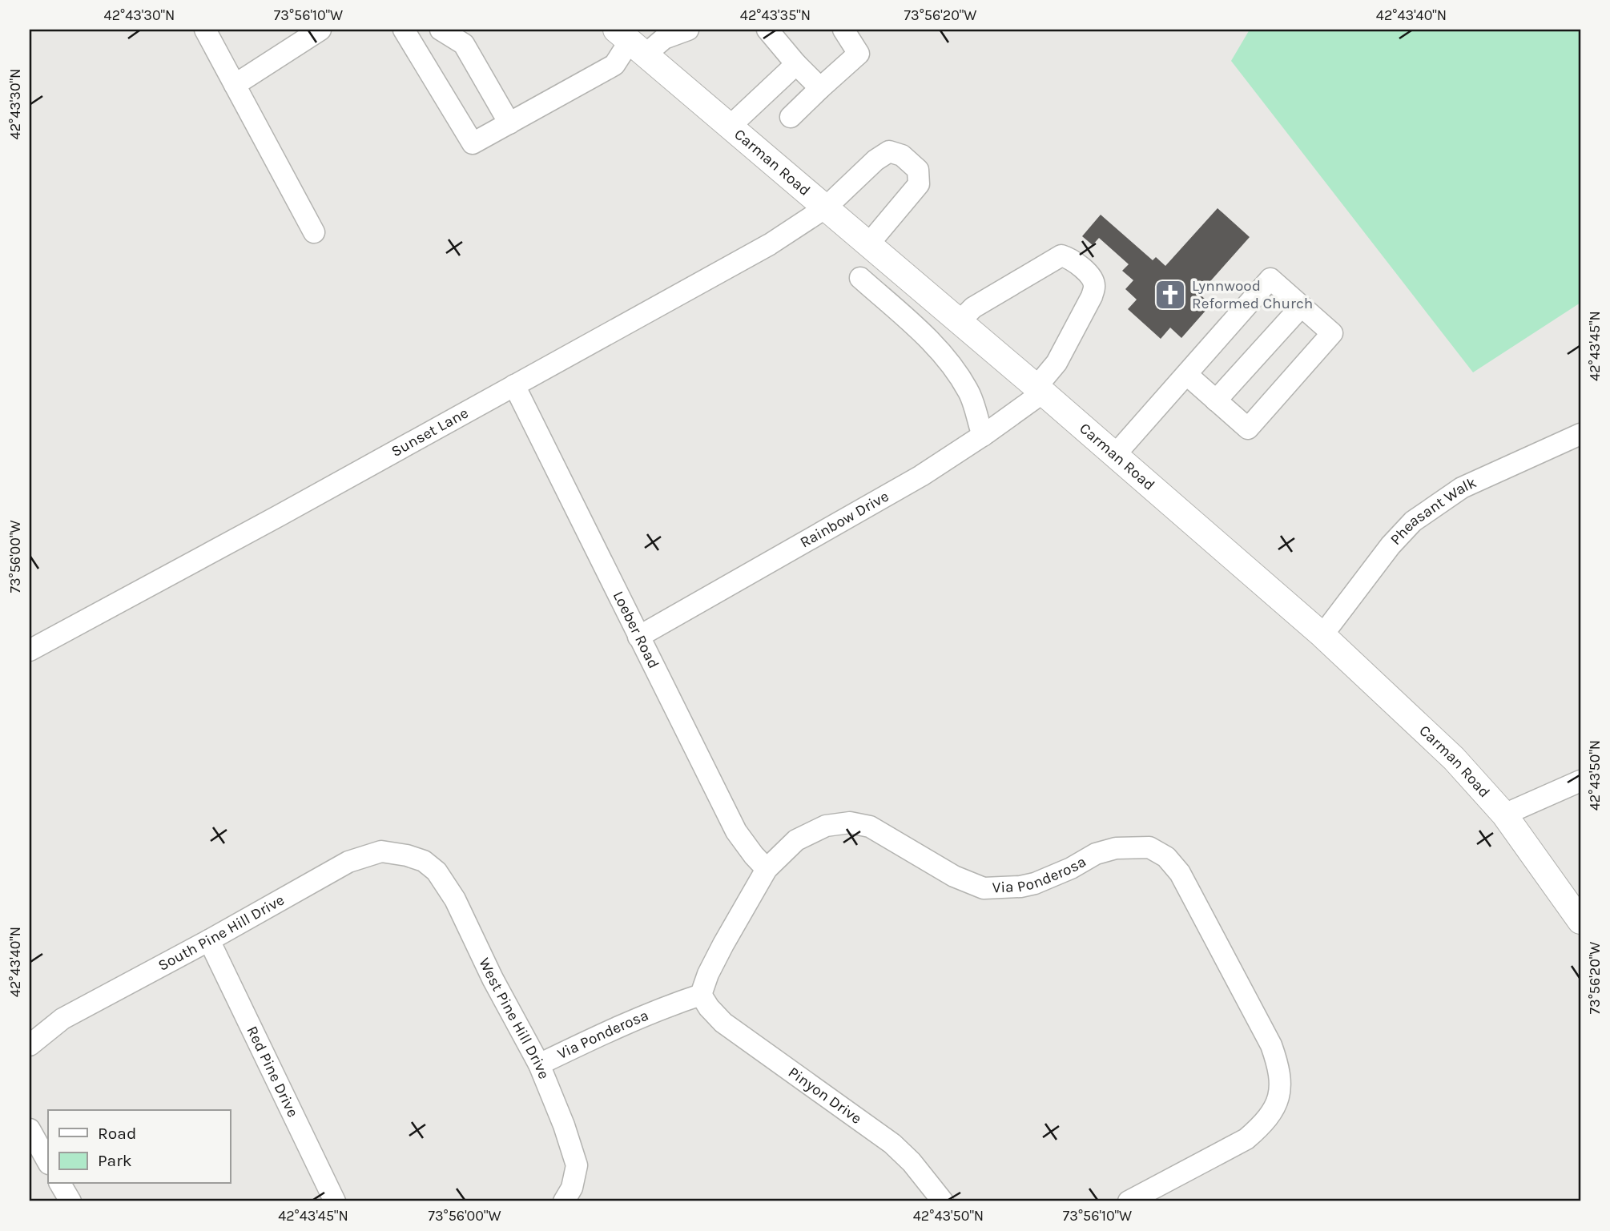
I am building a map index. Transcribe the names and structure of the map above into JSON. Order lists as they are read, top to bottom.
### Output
{
  "streets": {
    "main road": ["Carman Road"],
    "street": [
      "Sunset Lane",
      "Pheasant Walk",
      "Rainbow Drive",
      "Loeber Road",
      "Via Ponderosa",
      "South Pine Hill Drive",
      "West Pine Hill Drive",
      "Red Pine Drive",
      "Pinyon Drive"
    ]
  },
  "crossings": [
    ["Carman Road", "Sunset Lane"],
    ["Carman Road", "Pheasant Walk"],
    ["Carman Road", "Rainbow Drive"],
    ["Sunset Lane", "Loeber Road"],
    ["Rainbow Drive", "Loeber Road"],
    ["Loeber Road", "Via Ponderosa"],
    ["Via Ponderosa", "West Pine Hill Drive"],
    ["Via Ponderosa", "Pinyon Drive"],
    ["South Pine Hill Drive", "West Pine Hill Drive"],
    ["South Pine Hill Drive", "Red Pine Drive"]
  ],
  "places": {
    "church": ["Lynnwood Reformed Church"]
  },
  "legend": ["Road", "Park"],
  "coordinates": [
    "42°43'30\"N",
    "73°56'10\"W",
    "42°43'35\"N",
    "73°56'20\"W",
    "42°43'40\"N",
    "42°43'45\"N",
    "73°56'00\"W",
    "42°43'50\"N"
  ]
}
